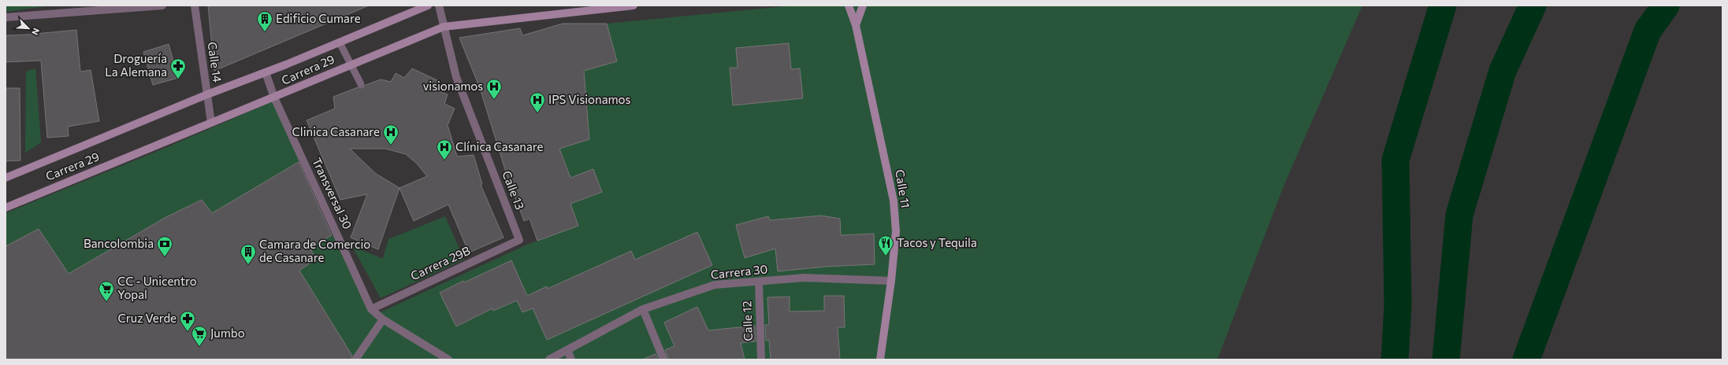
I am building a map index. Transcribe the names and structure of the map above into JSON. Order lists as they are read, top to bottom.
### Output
{
  "streets": {
    "main road": ["Carrera 29", "Calle 11"],
    "street": [
      "Calle 14",
      "Calle 13",
      "Transversal 30",
      "Carrera 29B",
      "Carrera 30",
      "Calle 12"
    ]
  },
  "crossings": [
    ["Calle 14", "Carrera 29"],
    ["Carrera 29", "Calle 13"],
    ["Carrera 29", "Transversal 30"],
    ["Calle 11", "Carrera 30"],
    ["Calle 13", "Carrera 29B"],
    ["Transversal 30", "Carrera 29B"],
    ["Carrera 30", "Calle 12"]
  ],
  "places": {
    "building": ["Edificio Cumare", "Camara de Comercio de Casanare"],
    "pharmacy": ["Droguería La Alemana", "Cruz Verde"],
    "hospital": [
      "visionamos",
      "IPS Visionamos",
      "Clinica Casanare",
      "Clínica Casanare"
    ],
    "restaurant": ["Tacos y Tequila"],
    "bank": ["Bancolombia"],
    "supermarket": ["CC - Unicentro Yopal", "Jumbo"]
  },
  "north": "bottom right"
}
